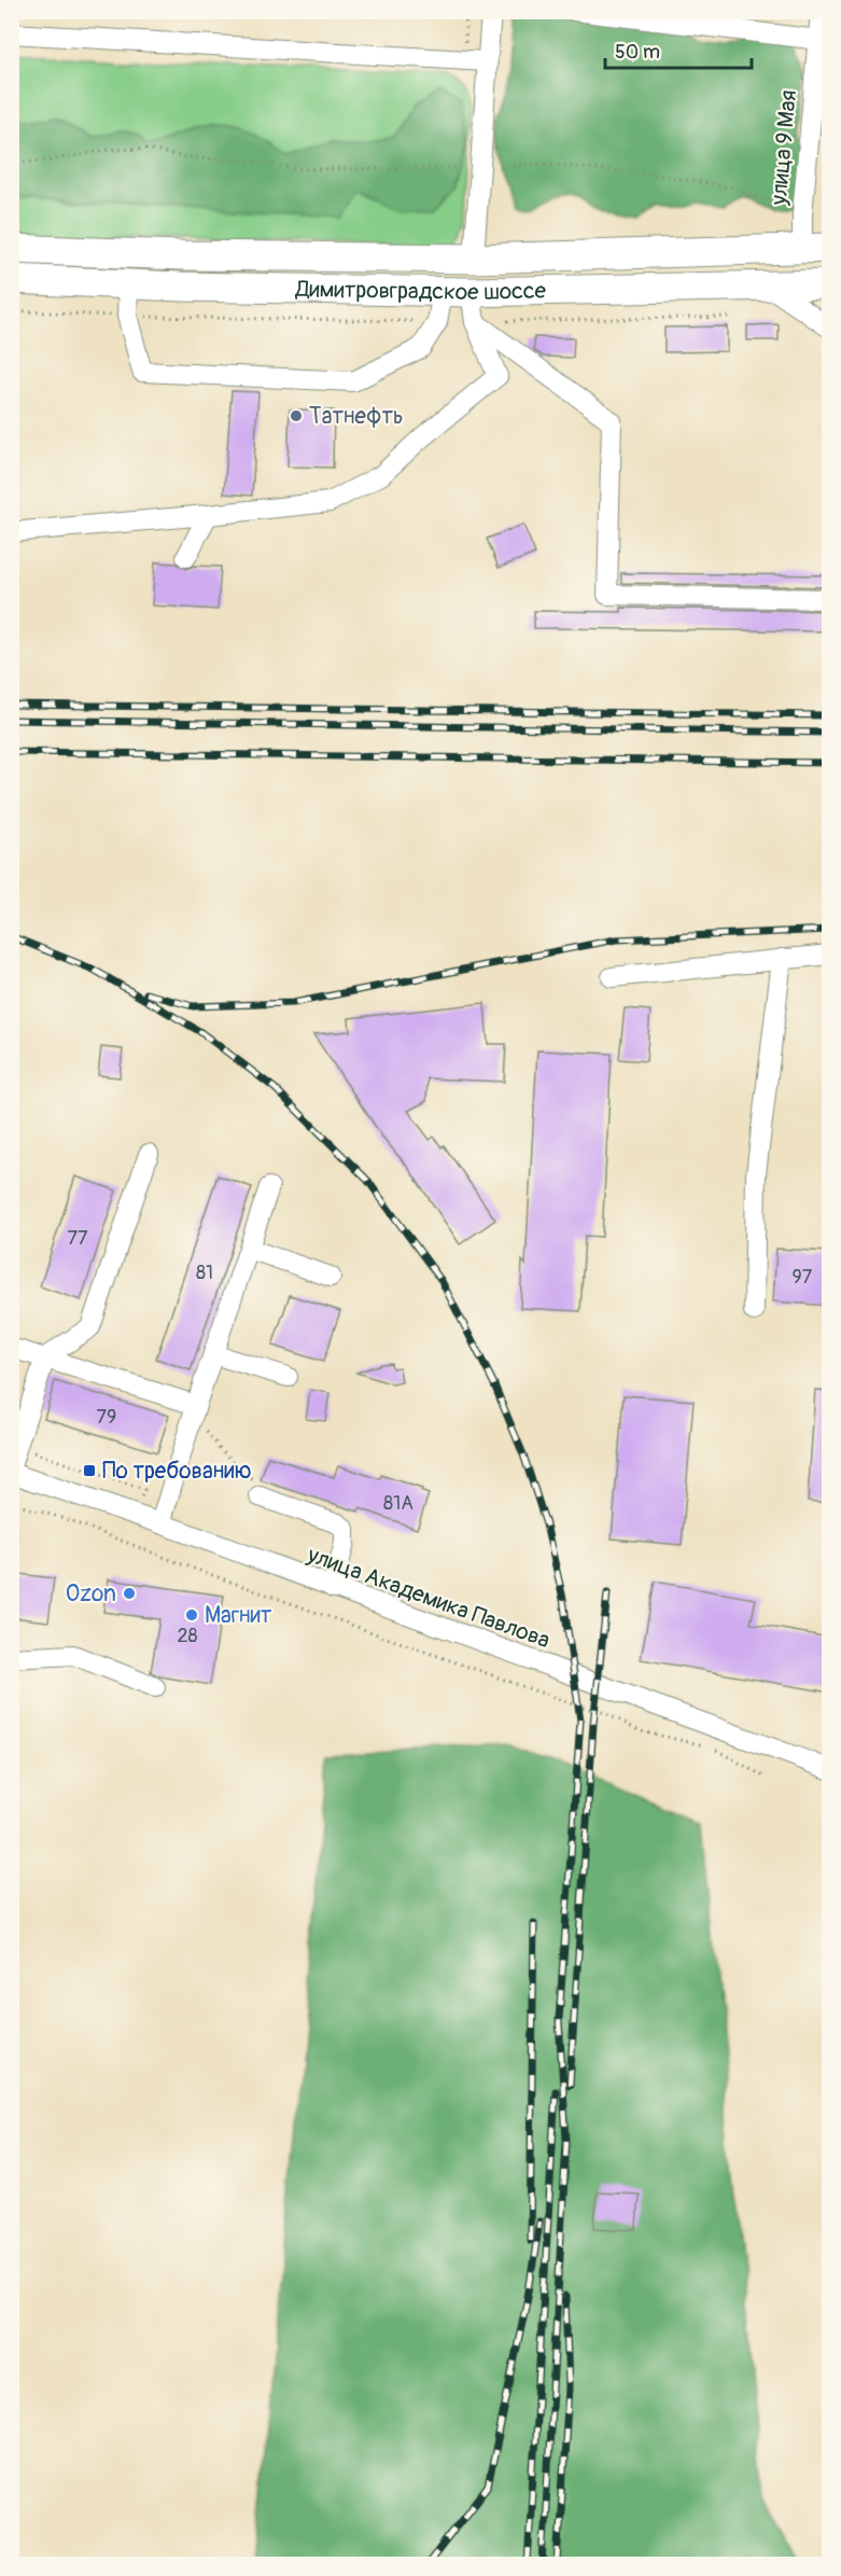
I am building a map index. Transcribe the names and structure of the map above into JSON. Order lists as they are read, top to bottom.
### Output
{
  "streets": {
    "highway": ["Димитровградское шоссе"],
    "street": ["улица 9 Мая", "улица Академика Павлова"]
  },
  "crossings": [
    ["улица 9 Мая", "Димитровградское шоссе"]
  ],
  "places": {
    "other": ["Татнефть", "Ozon", "Магнит"],
    "transit": ["По требованию"]
  },
  "house_numbers": [
    "77",
    "81",
    "97",
    "79",
    "81А",
    "28"
  ],
  "scale_bar": "50 m"
}
